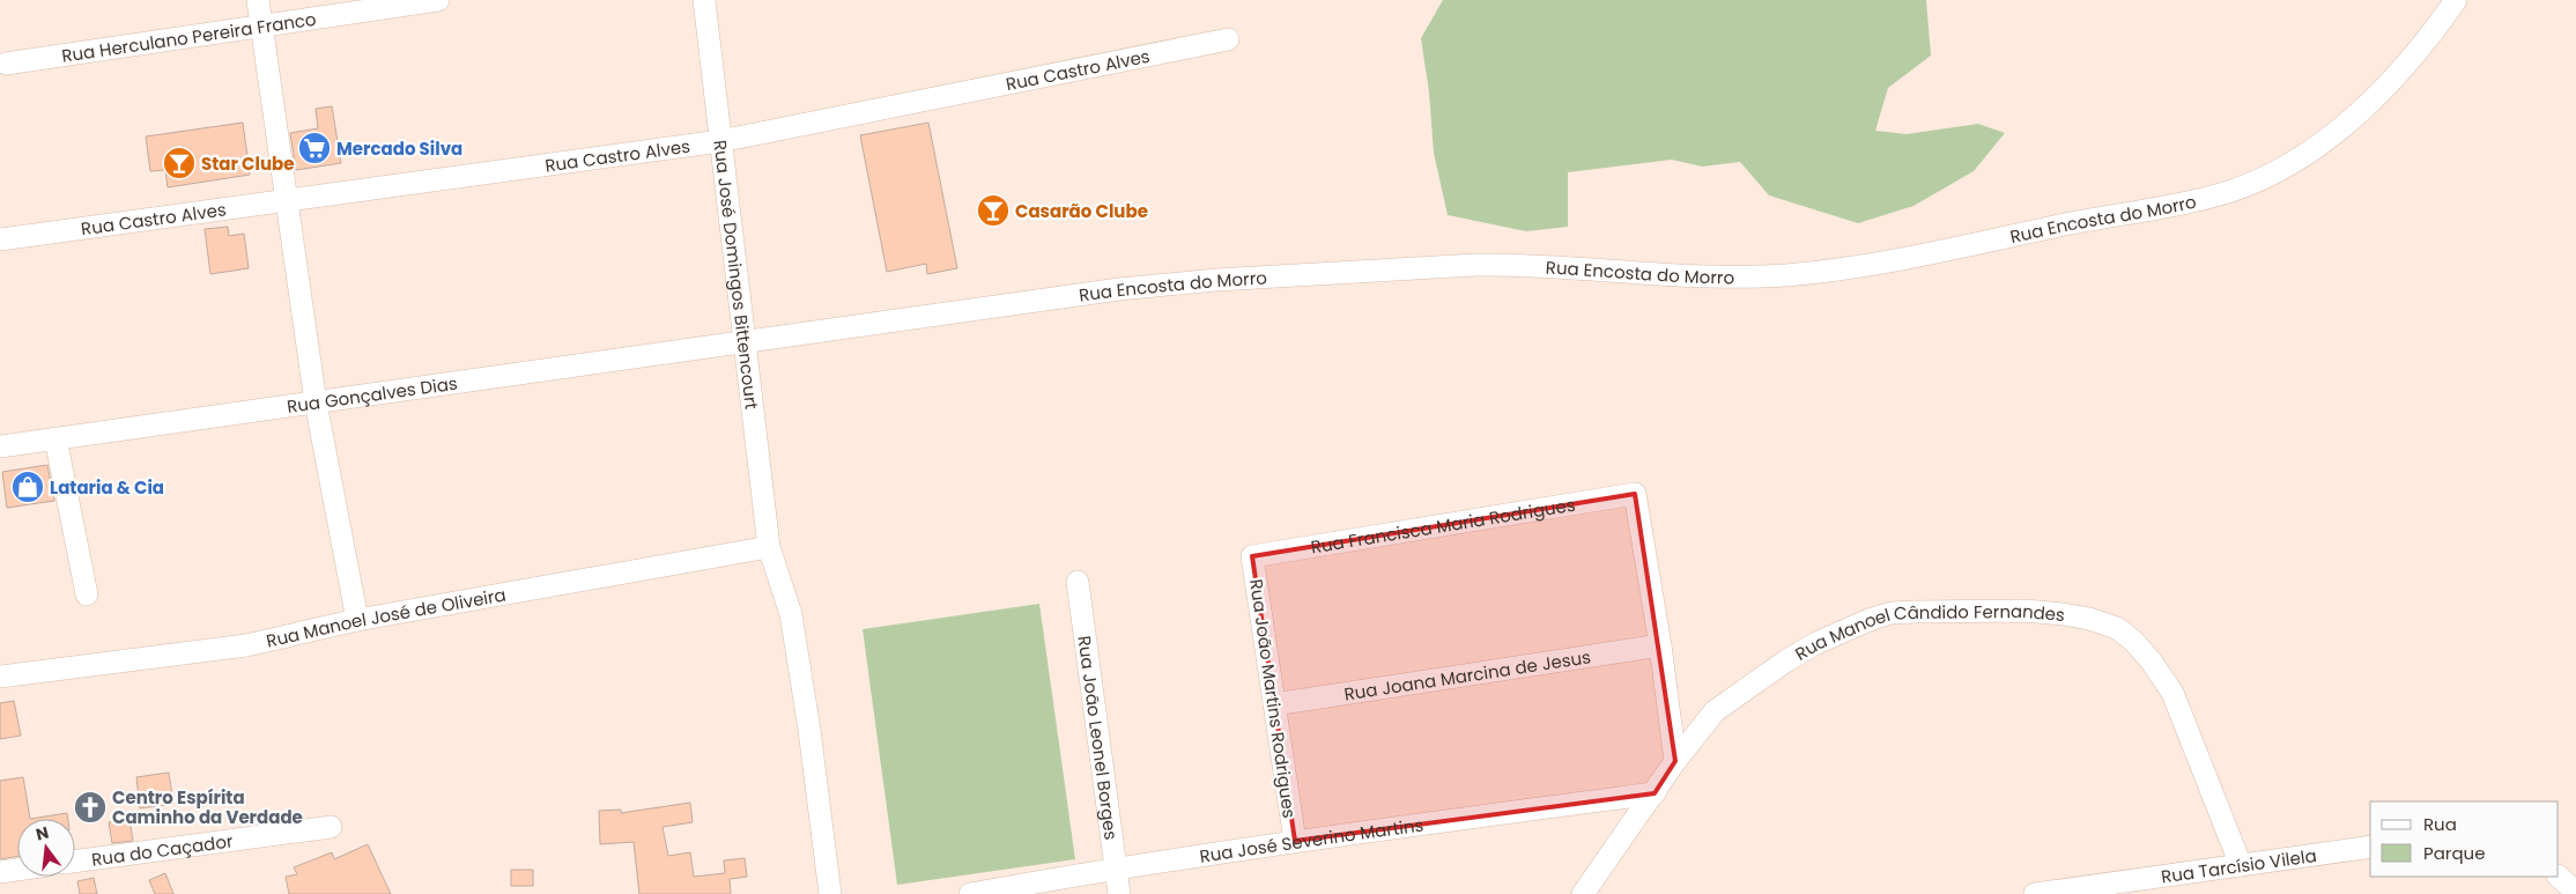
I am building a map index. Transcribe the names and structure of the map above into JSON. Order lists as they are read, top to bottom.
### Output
{
  "streets": {
    "street": [
      "Rua Herculano Pereira Franco",
      "Rua Castro Alves",
      "Rua Encosta do Morro",
      "Rua José Domingos Bittencourt",
      "Rua Gonçalves Dias",
      "Rua Francisca Maria Rodrigues",
      "Rua Manoel José de Oliveira",
      "Rua Manoel Cândido Fernandes",
      "Rua Joana Marcina de Jesus",
      "Rua João Martins Rodrigues",
      "Rua João Leonel Borges",
      "Rua José Severino Martins",
      "Rua do Caçador",
      "Rua Tarcísio Vilela"
    ]
  },
  "crossings": [
    ["Rua Castro Alves", "Rua José Domingos Bittencourt"],
    ["Rua Encosta do Morro", "Rua José Domingos Bittencourt"],
    ["Rua Encosta do Morro", "Rua Gonçalves Dias"],
    ["Rua José Domingos Bittencourt", "Rua Gonçalves Dias"],
    ["Rua José Domingos Bittencourt", "Rua Manoel José de Oliveira"],
    ["Rua Francisca Maria Rodrigues", "Rua Joana Marcina de Jesus"],
    ["Rua Francisca Maria Rodrigues", "Rua João Martins Rodrigues"],
    ["Rua Manoel Cândido Fernandes", "Rua José Severino Martins"],
    ["Rua Manoel Cândido Fernandes", "Rua Tarcísio Vilela"],
    ["Rua Joana Marcina de Jesus", "Rua João Martins Rodrigues"],
    ["Rua João Martins Rodrigues", "Rua José Severino Martins"],
    ["Rua João Leonel Borges", "Rua José Severino Martins"]
  ],
  "places": {
    "supermarket": ["Mercado Silva"],
    "bar": ["Star Clube", "Casarão Clube"],
    "shop": ["Lataria & Cia"],
    "church": ["Centro Espírita Caminho da Verdade"]
  },
  "legend": ["Rua", "Parque"],
  "north": "top"
}
